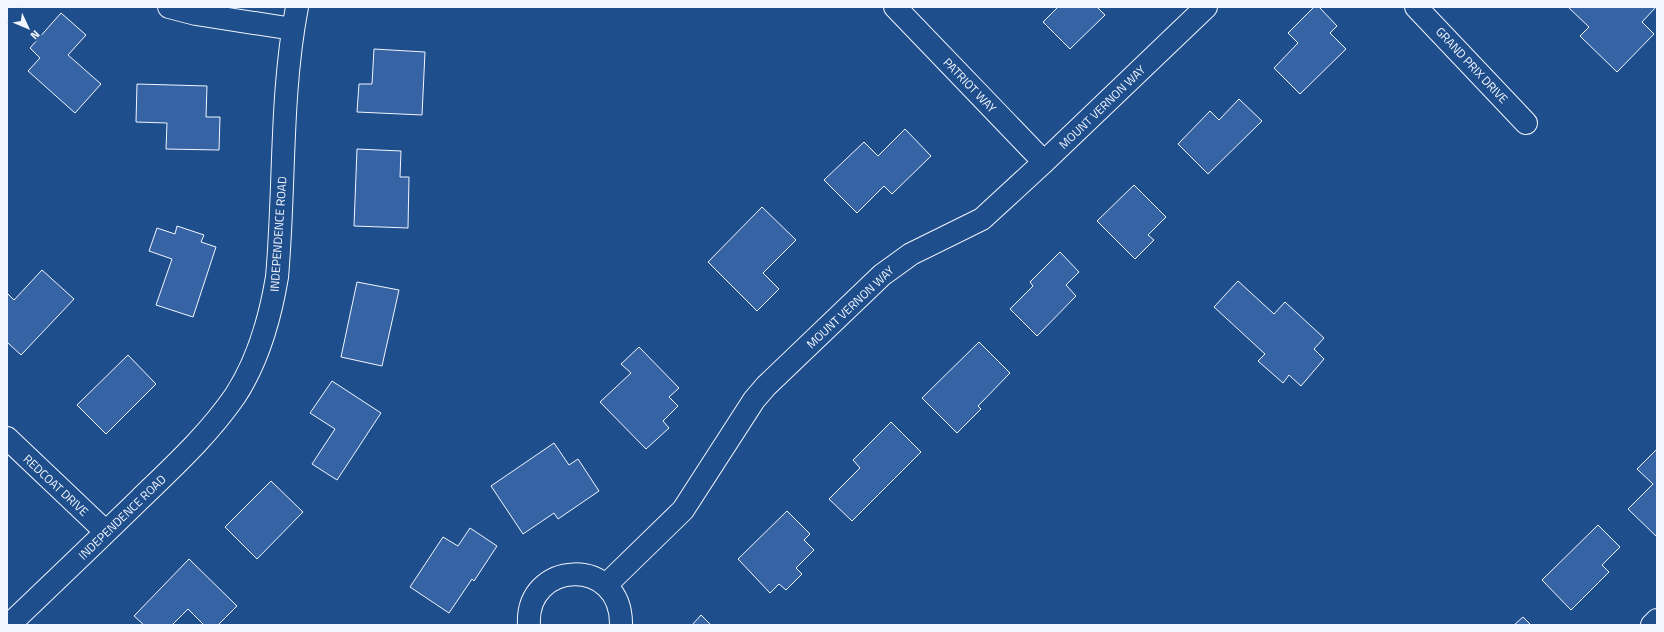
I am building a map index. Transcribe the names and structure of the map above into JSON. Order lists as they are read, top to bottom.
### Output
{
  "streets": {
    "street": [
      "GRAND PRIX DRIVE",
      "PATRIOT WAY",
      "MOUNT VERNON WAY",
      "INDEPENDENCE ROAD",
      "REDCOAT DRIVE"
    ]
  },
  "crossings": [
    ["PATRIOT WAY", "MOUNT VERNON WAY"],
    ["INDEPENDENCE ROAD", "REDCOAT DRIVE"]
  ],
  "north": "bottom right"
}
